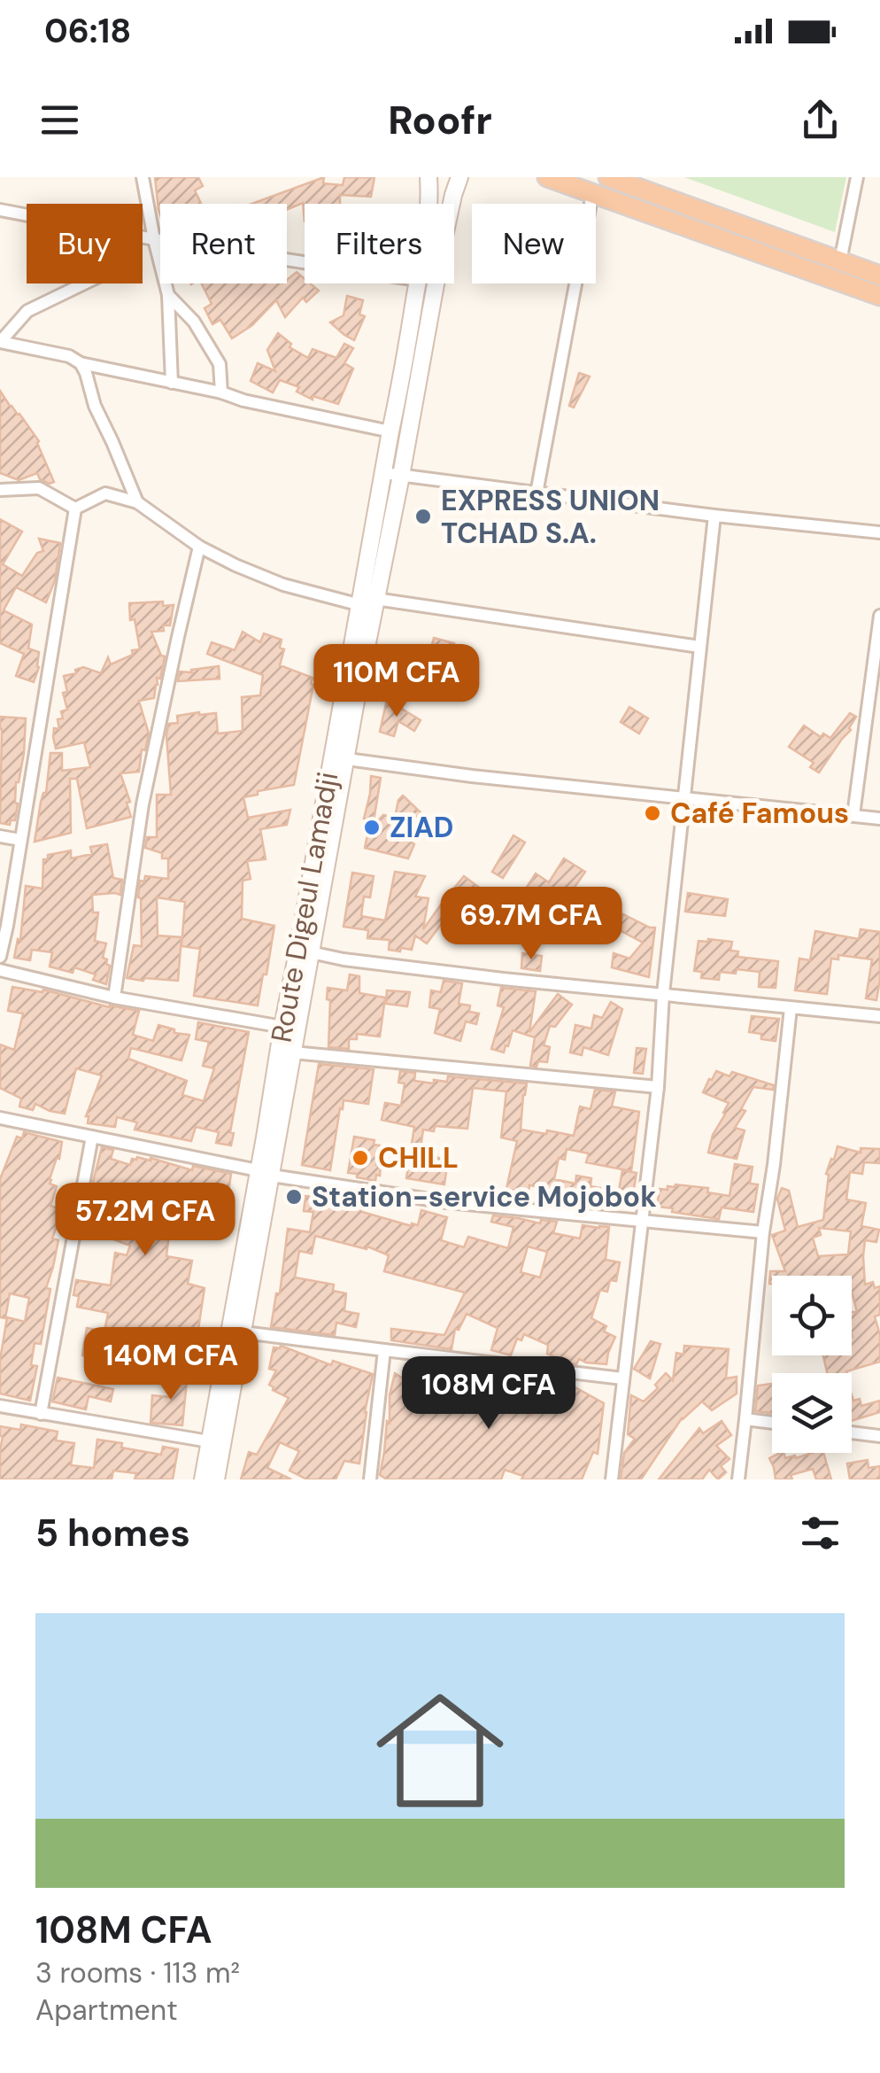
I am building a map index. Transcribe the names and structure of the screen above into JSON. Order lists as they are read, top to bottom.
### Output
{
  "streets": {
    "main road": ["Route Digeul Lamadji"]
  },
  "places": [
    "EXPRESS UNION TCHAD S.A.",
    "Café Famous",
    "ZIAD",
    "CHILL",
    "Station-service Mojobok"
  ],
  "page": {
    "status": "06:18",
    "header": "Roofr",
    "chip": [
      "Buy",
      "Rent",
      "Filters",
      "New"
    ],
    "price": [
      "110M CFA",
      "69.7M CFA",
      "57.2M CFA",
      "140M CFA",
      "108M CFA"
    ],
    "heading": "5 homes",
    "list": [
      {
        "name": "108M CFA",
        "note": "3 rooms · 113 m² · Apartment"
      }
    ]
  }
}
